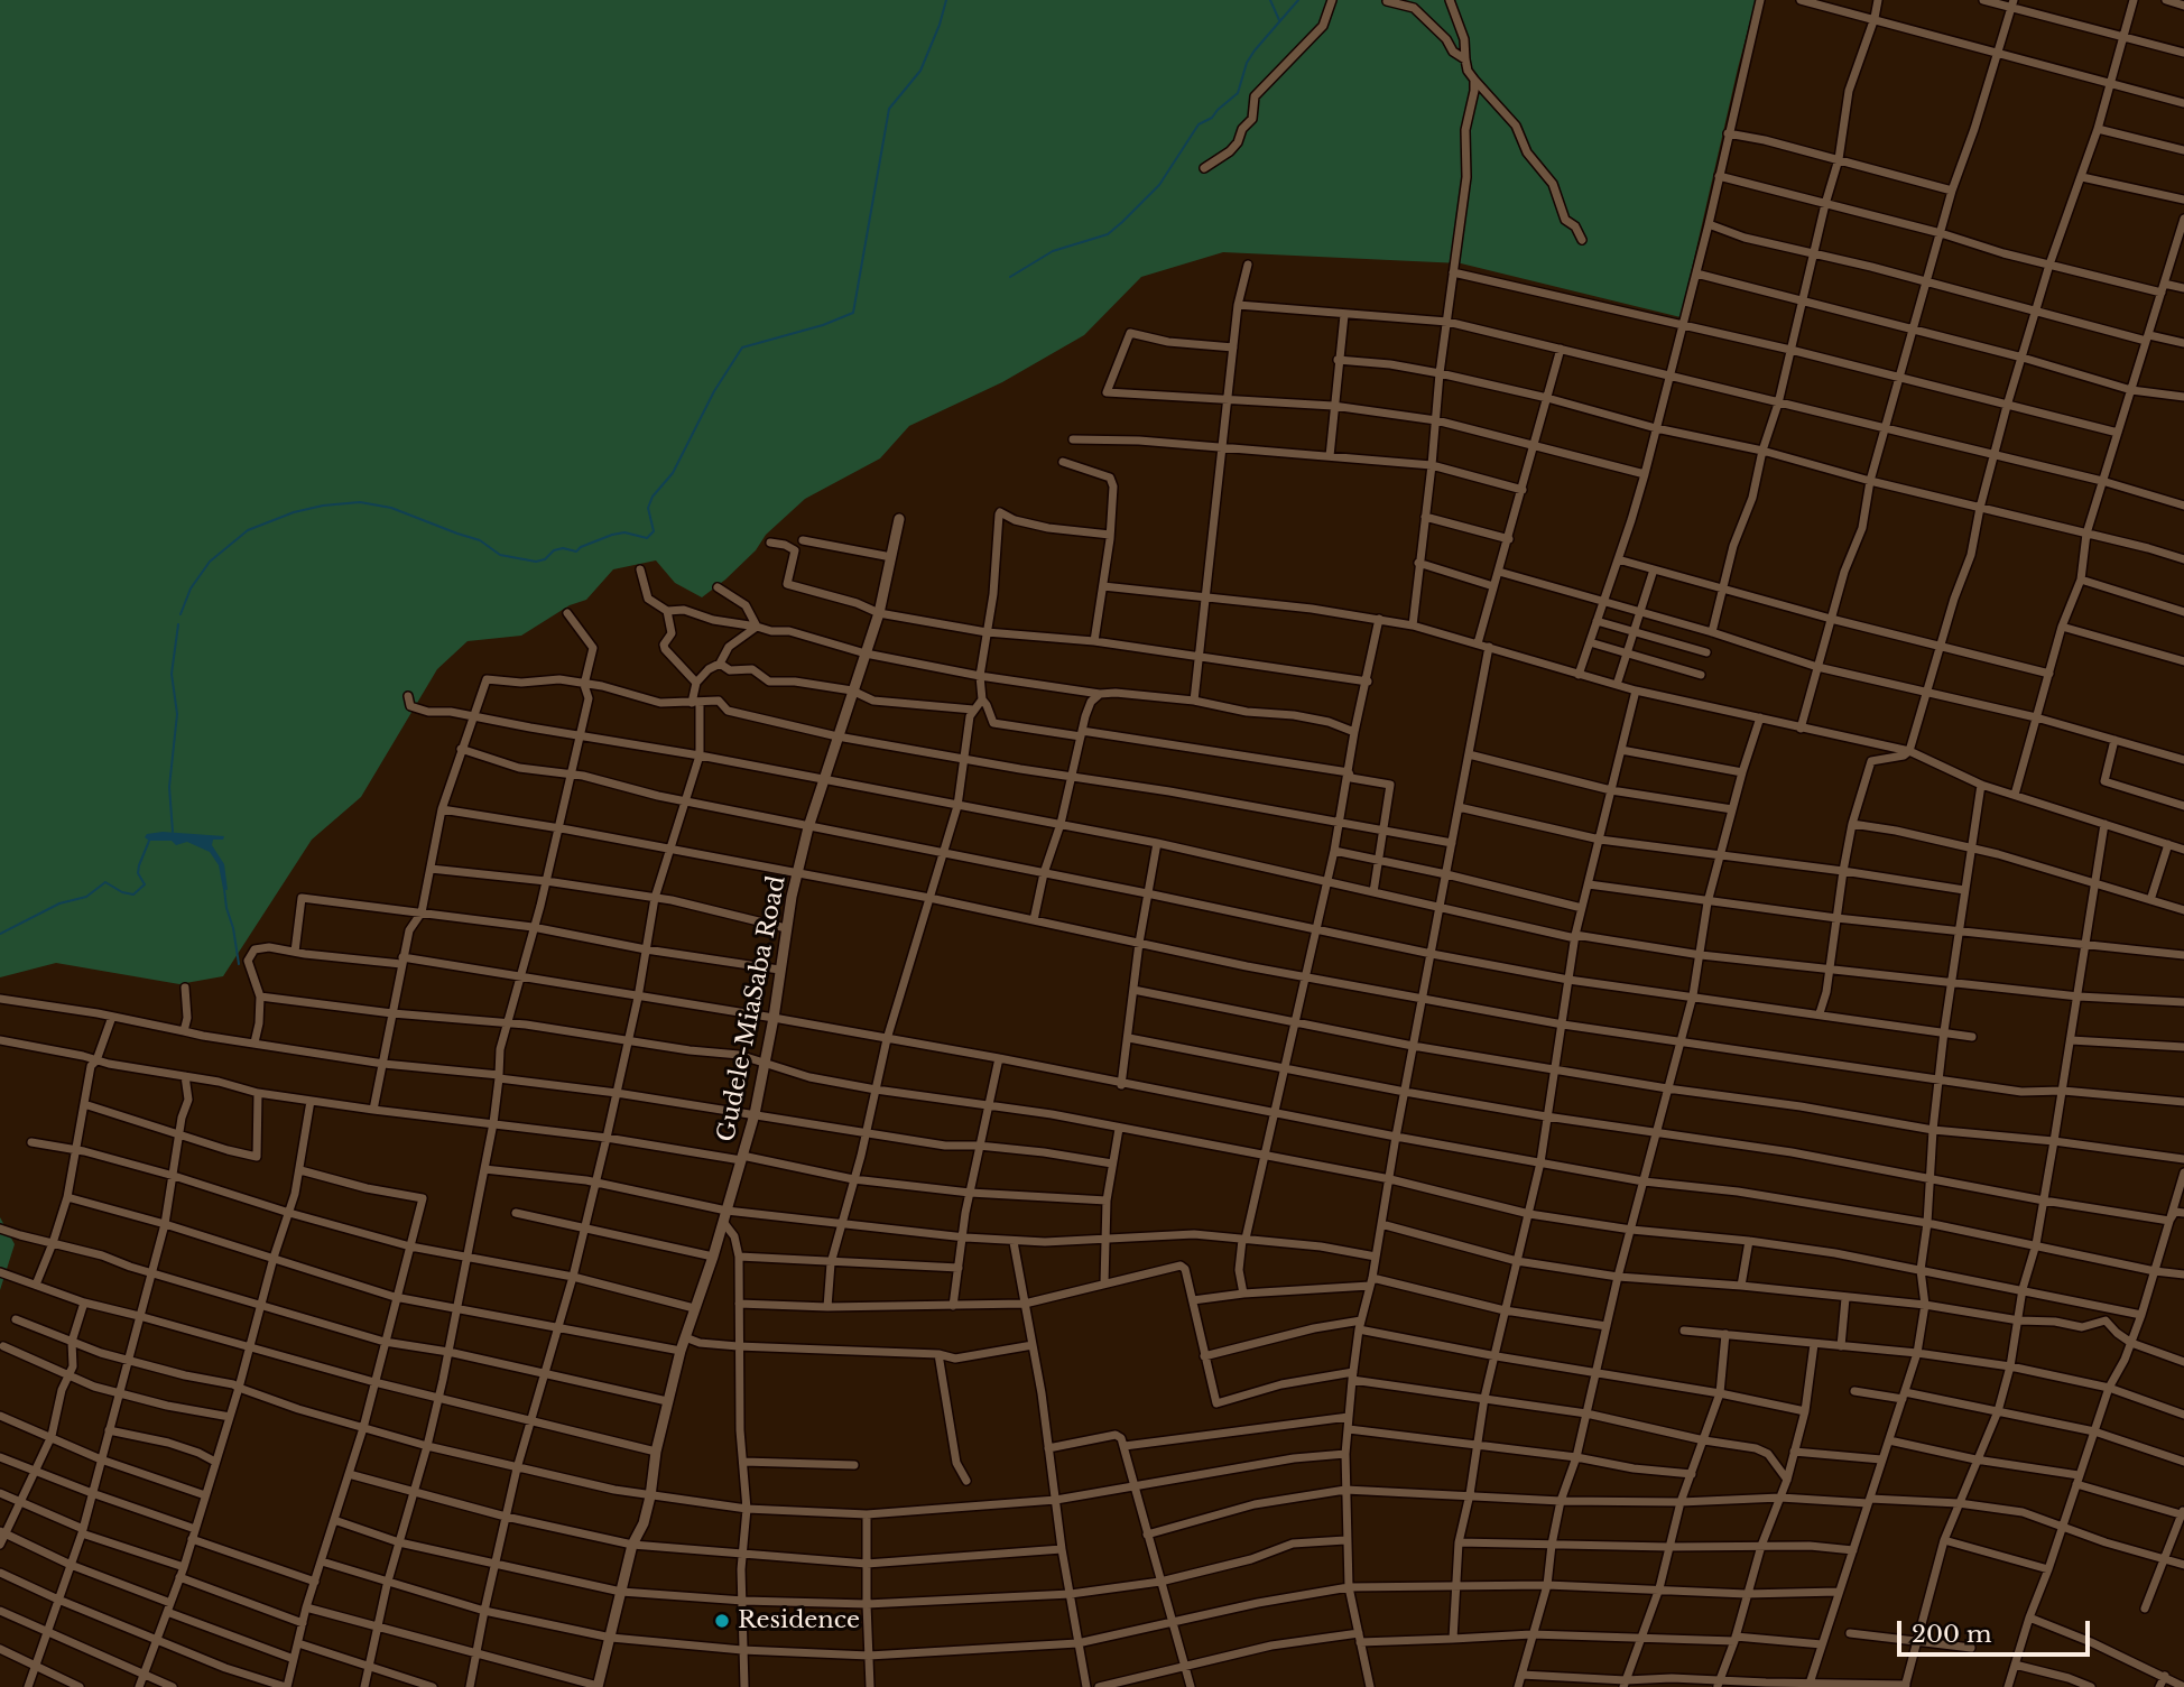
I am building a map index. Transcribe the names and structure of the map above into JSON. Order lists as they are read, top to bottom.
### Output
{
  "streets": {
    "street": ["Gudele-MiaSaba Road"]
  },
  "places": ["Residence"],
  "scale_bar": "200 m"
}
